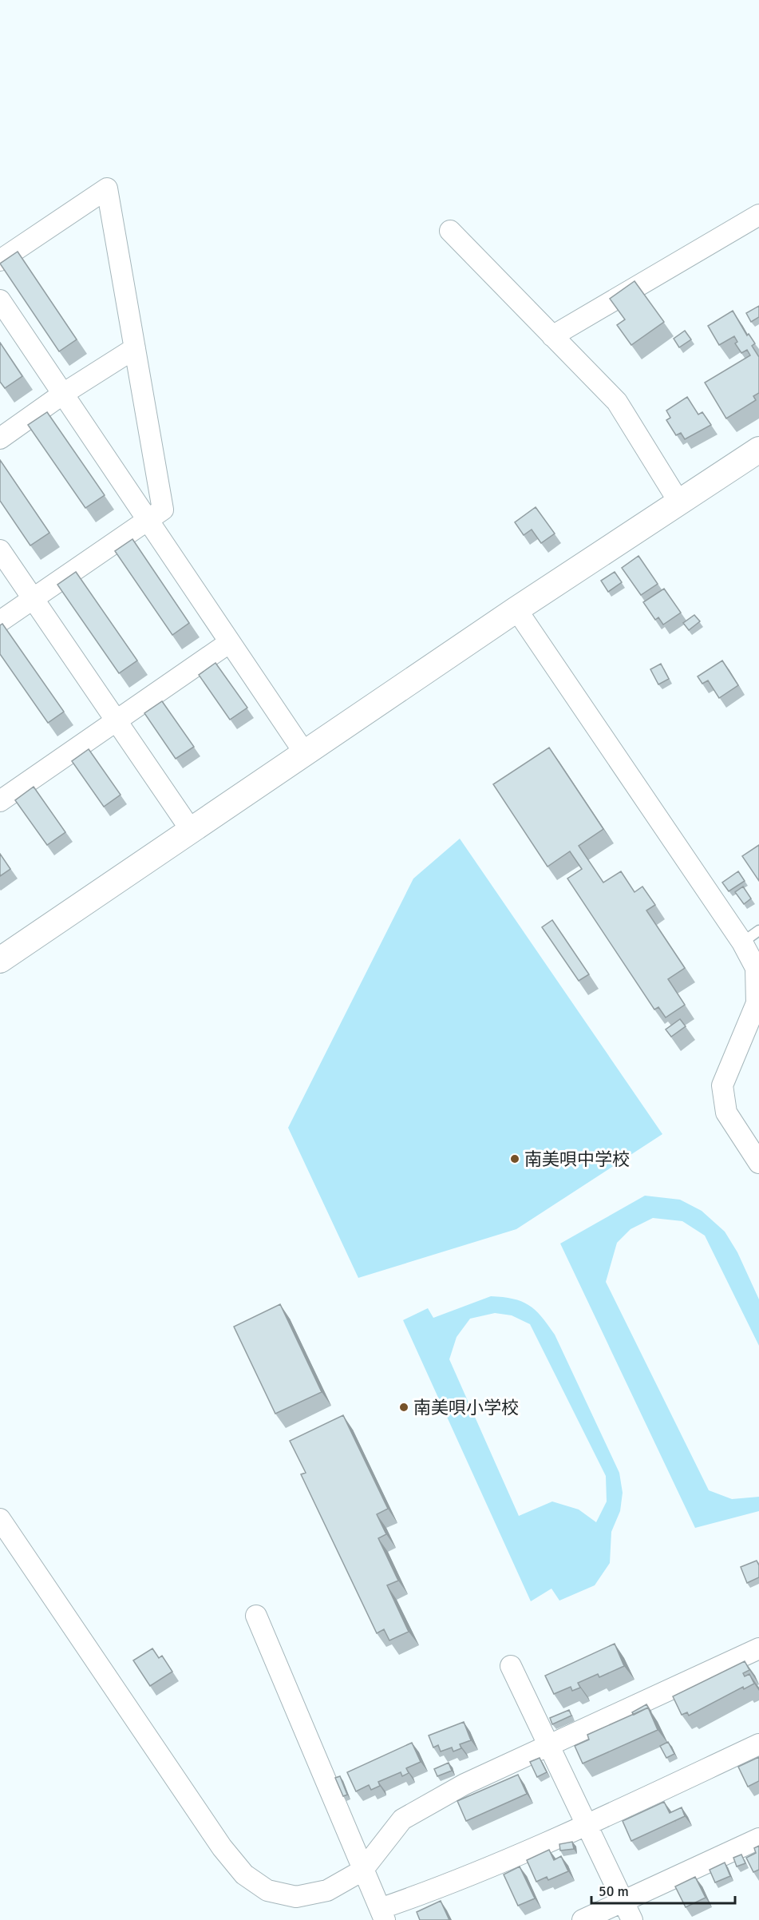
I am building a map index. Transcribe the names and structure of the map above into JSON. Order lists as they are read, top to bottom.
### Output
{
  "places": ["南美唄中学校", "南美唄小学校"],
  "scale_bar": "50 m"
}
